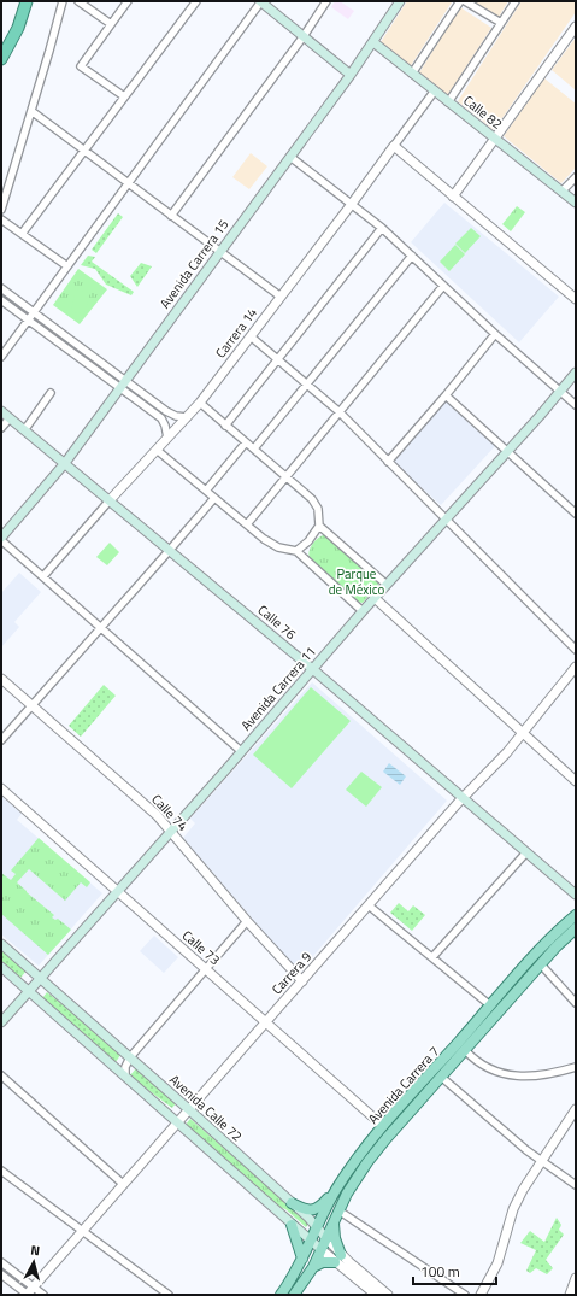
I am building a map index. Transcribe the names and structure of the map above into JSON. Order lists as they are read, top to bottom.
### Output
{
  "streets": {
    "main road": [
      "Calle 82",
      "Avenida Carrera 15",
      "Calle 76",
      "Avenida Carrera 11",
      "Avenida Carrera 7",
      "Avenida Calle 72"
    ],
    "street": [
      "Carrera 14",
      "Calle 74",
      "Calle 73",
      "Carrera 9"
    ]
  },
  "crossings": [
    ["Calle 82", "Avenida Carrera 15"],
    ["Calle 82", "Carrera 14"],
    ["Avenida Carrera 15", "Calle 76"],
    ["Carrera 14", "Calle 76"],
    ["Calle 76", "Avenida Carrera 11"],
    ["Calle 76", "Carrera 9"],
    ["Avenida Carrera 11", "Calle 74"],
    ["Avenida Carrera 11", "Calle 73"],
    ["Avenida Carrera 11", "Avenida Calle 72"],
    ["Calle 74", "Carrera 9"],
    ["Calle 73", "Carrera 9"],
    ["Calle 73", "Avenida Carrera 7"],
    ["Carrera 9", "Avenida Calle 72"],
    ["Avenida Carrera 7", "Avenida Calle 72"]
  ],
  "parks": ["Parque de México"],
  "scale_bar": "100 m",
  "north": "top"
}
